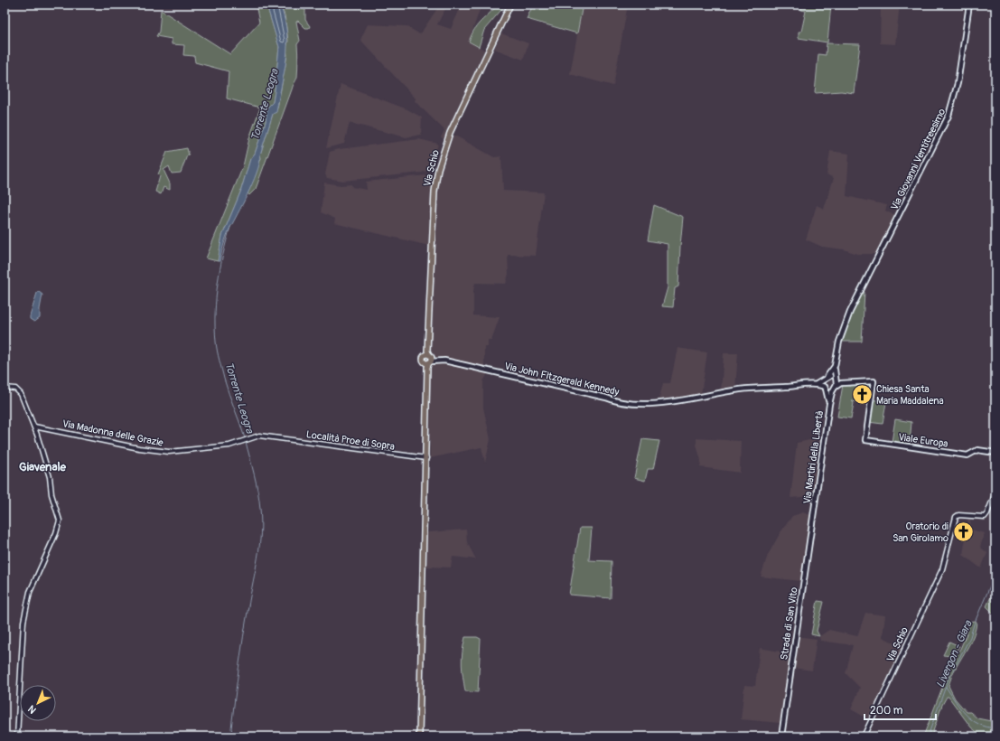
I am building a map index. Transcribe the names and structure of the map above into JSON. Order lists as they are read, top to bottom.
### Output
{
  "streets": {
    "main road": [
      "Via Giovanni Ventitreesimo",
      "Via Schio",
      "Via John Fitzgerald Kennedy",
      "Viale Europa",
      "Via Martiri della Libertà",
      "Strada di San Vito"
    ],
    "street": ["Via Madonna delle Grazie", "Località Proe di Sopra"]
  },
  "crossings": [
    ["Via Giovanni Ventitreesimo", "Via Martiri della Libertà"],
    ["Via Schio", "Via John Fitzgerald Kennedy"],
    ["Via Schio", "Località Proe di Sopra"],
    ["Via John Fitzgerald Kennedy", "Viale Europa"],
    ["Via John Fitzgerald Kennedy", "Via Martiri della Libertà"],
    ["Via Madonna delle Grazie", "Località Proe di Sopra"],
    ["Via Martiri della Libertà", "Strada di San Vito"]
  ],
  "districts": ["Giavenale"],
  "water": ["Torrente Leogra", "Livergon - Giara"],
  "places": {
    "church": ["Chiesa Santa Maria Maddalena", "Oratorio di San Girolamo"]
  },
  "scale_bar": "200 m",
  "north": "bottom left"
}
